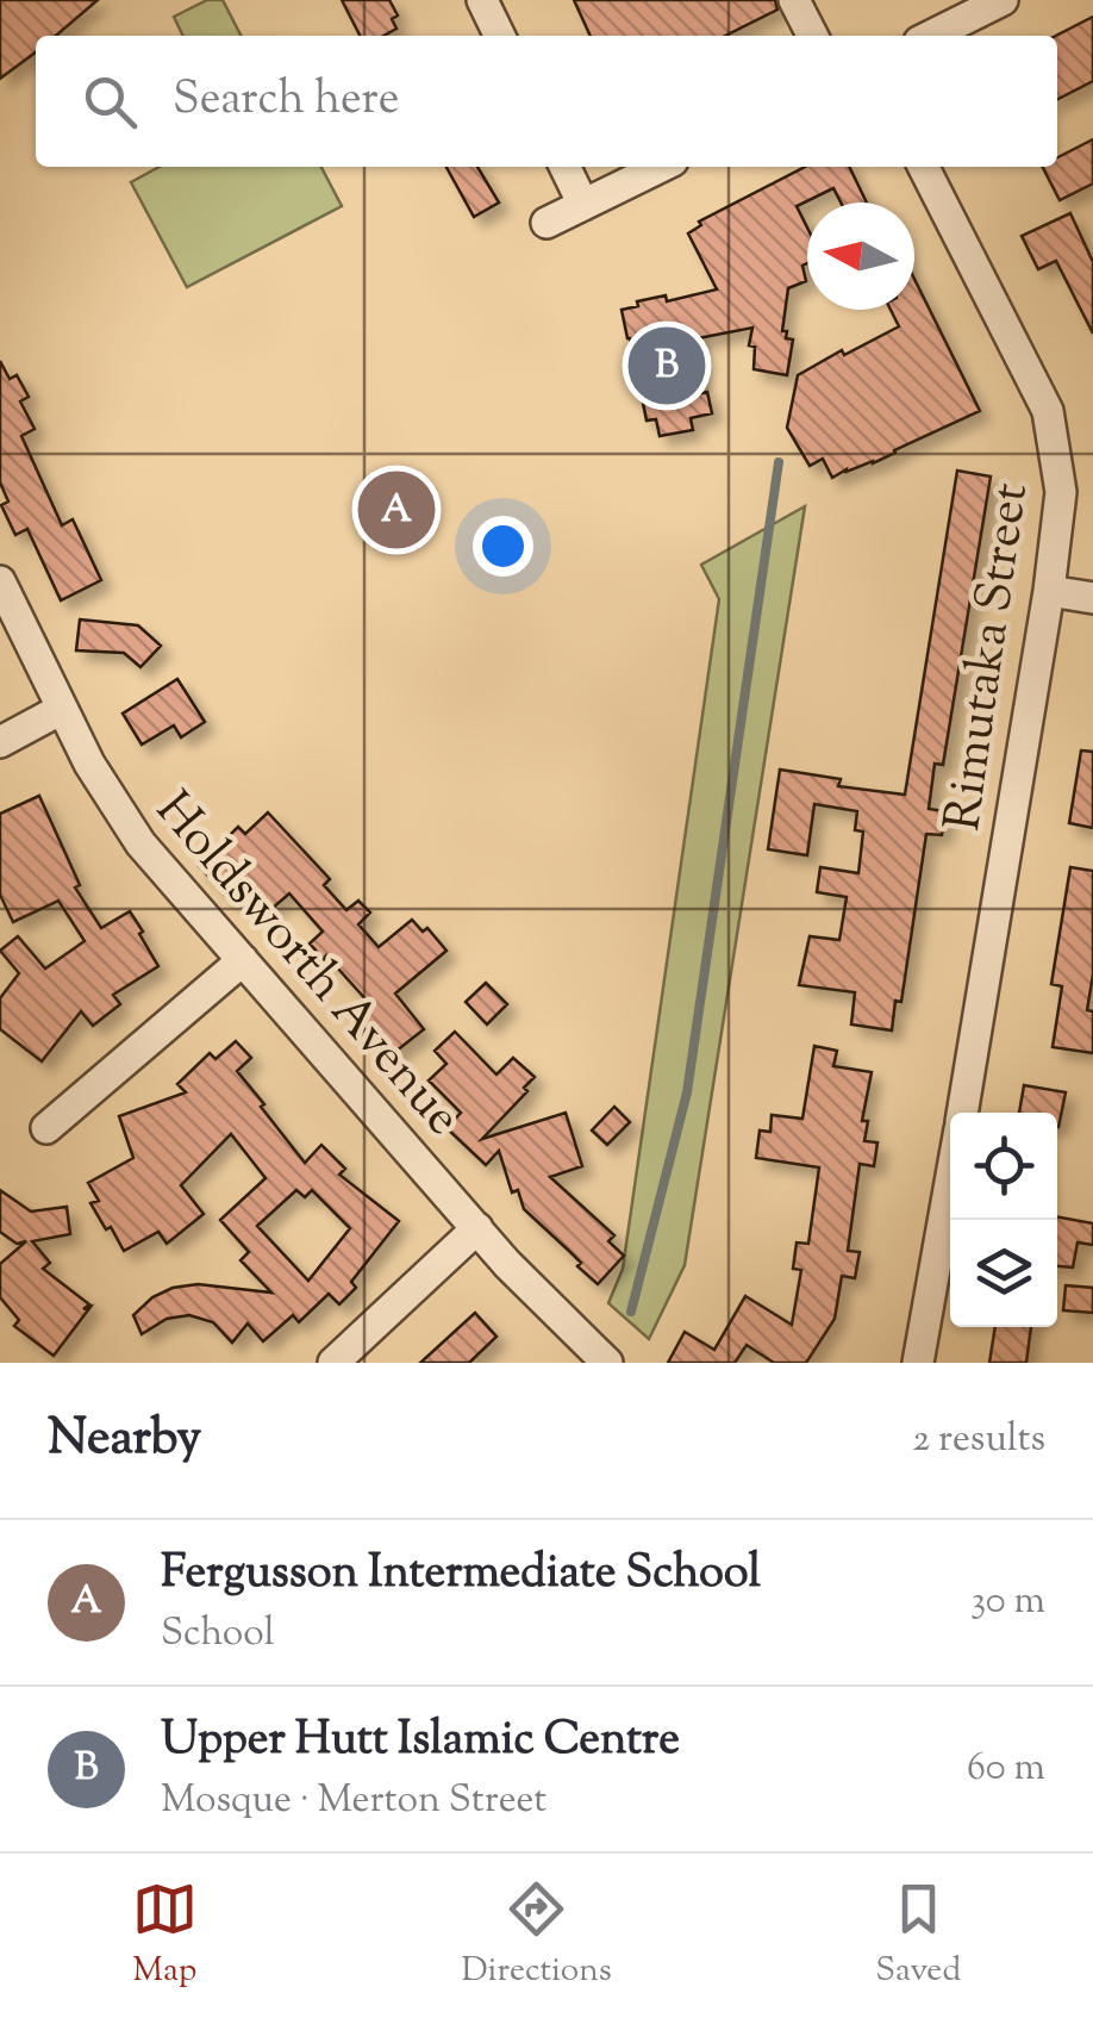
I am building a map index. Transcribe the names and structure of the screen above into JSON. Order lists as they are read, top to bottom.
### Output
{
  "streets": {
    "street": ["Rimutaka Street", "Holdsworth Avenue"]
  },
  "north": "left",
  "page": {
    "search": "Search here",
    "pins": ["B", "A"],
    "heading": ["Nearby", "2 results"],
    "list": [
      {
        "mark": "A",
        "name": "Fergusson Intermediate School",
        "note": "School",
        "value": "30 m"
      },
      {
        "mark": "B",
        "name": "Upper Hutt Islamic Centre",
        "note": "Mosque · Merton Street",
        "value": "60 m"
      }
    ],
    "nav": ["Map", "Directions", "Saved"]
  }
}
